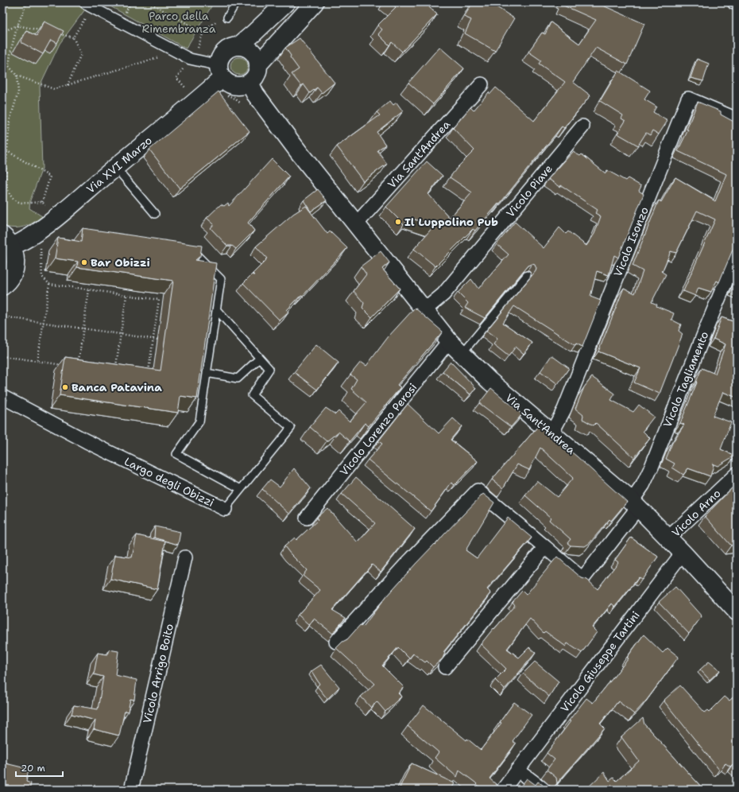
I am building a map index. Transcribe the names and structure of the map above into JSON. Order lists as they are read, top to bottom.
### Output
{
  "streets": {
    "street": [
      "Via Sant'Andrea",
      "Via XVI Marzo",
      "Vicolo Piave",
      "Vicolo Isonzo",
      "Vicolo Tagliamento",
      "Vicolo Lorenzo Perosi",
      "Largo degli Obizzi",
      "Vicolo Arno",
      "Vicolo Giuseppe Tartini",
      "Vicolo Arrigo Boito"
    ]
  },
  "crossings": [
    ["Via Sant'Andrea", "Via XVI Marzo"],
    ["Via Sant'Andrea", "Vicolo Piave"],
    ["Via Sant'Andrea", "Vicolo Isonzo"],
    ["Via Sant'Andrea", "Vicolo Tagliamento"],
    ["Via Sant'Andrea", "Vicolo Lorenzo Perosi"],
    ["Via Sant'Andrea", "Vicolo Arno"],
    ["Via Sant'Andrea", "Vicolo Giuseppe Tartini"]
  ],
  "parks": ["Parco della Rimembranza"],
  "places": ["Il Luppolino Pub", "Bar Obizzi", "Banca Patavina"],
  "scale_bar": "20 m"
}
